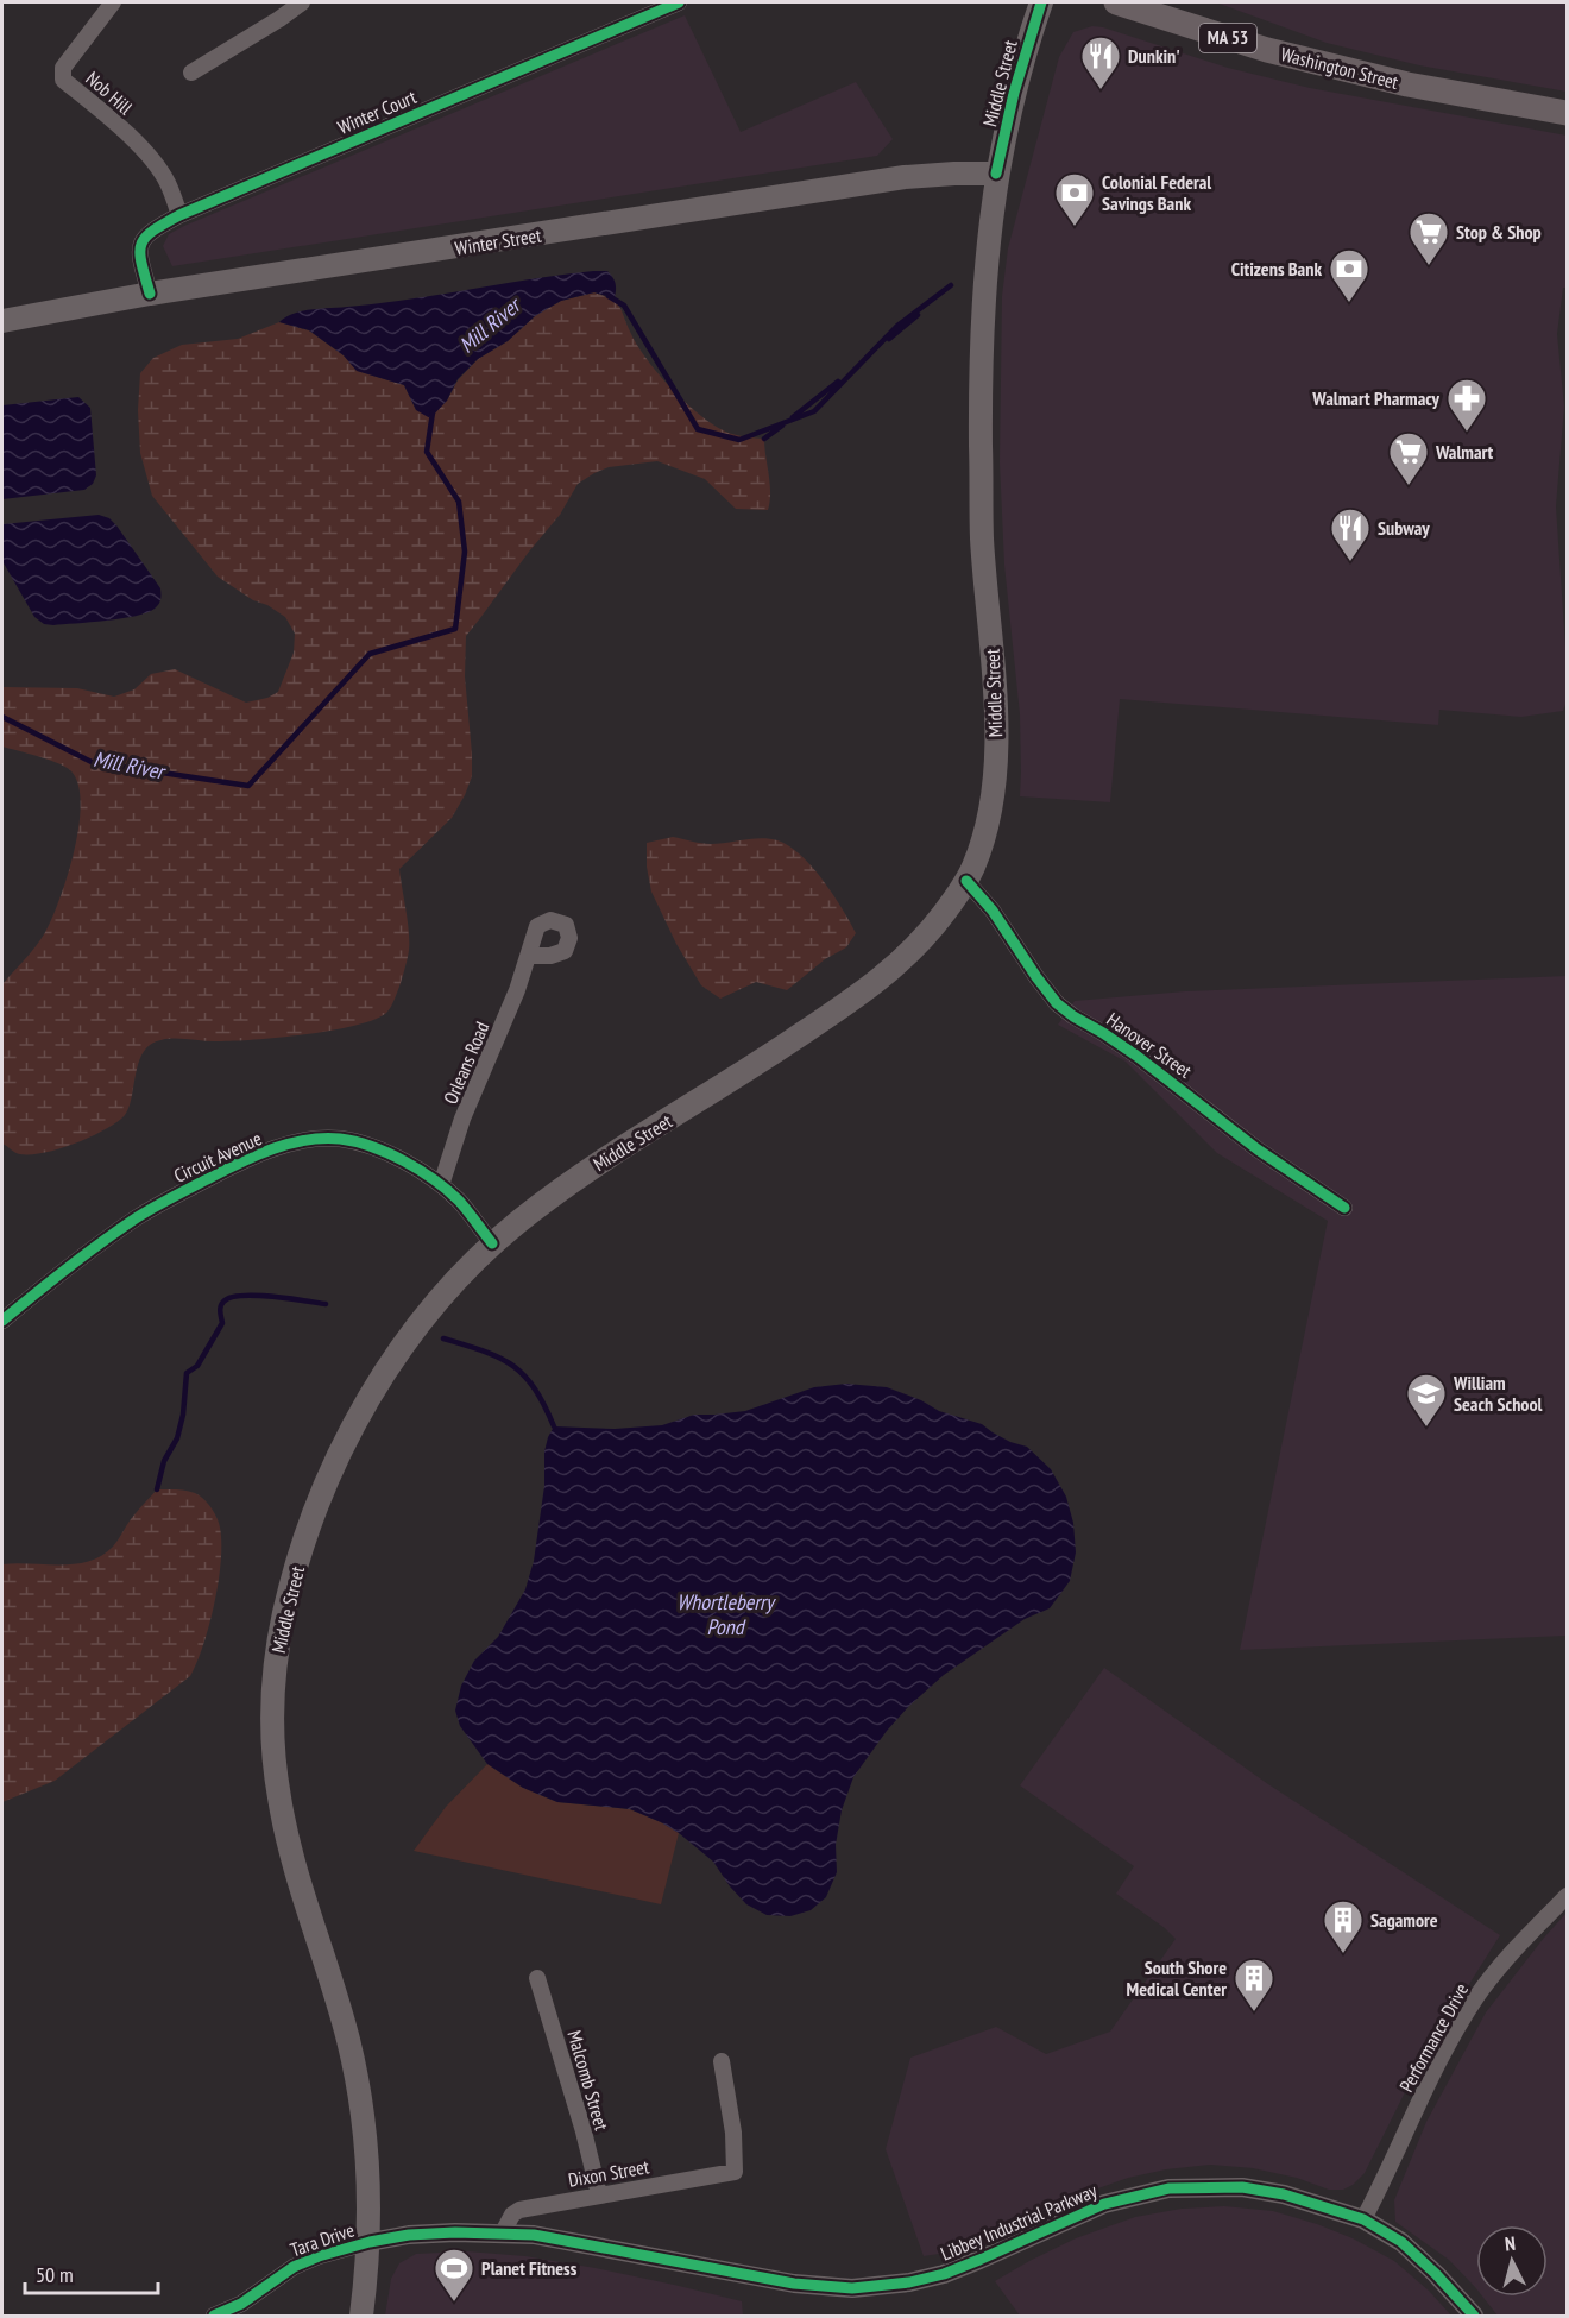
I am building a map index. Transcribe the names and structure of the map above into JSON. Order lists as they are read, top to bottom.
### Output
{
  "streets": {
    "main road": [
      "MA 53",
      "Washington Street",
      "Middle Street",
      "Winter Street"
    ],
    "street": [
      "Nob Hill",
      "Winter Court",
      "Hanover Street",
      "Orleans Road",
      "Circuit Avenue",
      "Performance Drive",
      "Malcomb Street",
      "Dixon Street",
      "Libbey Industrial Parkway",
      "Tara Drive"
    ]
  },
  "crossings": [
    ["Middle Street", "Winter Street"],
    ["Middle Street", "Hanover Street"],
    ["Middle Street", "Circuit Avenue"],
    ["Middle Street", "Libbey Industrial Parkway"],
    ["Middle Street", "Tara Drive"],
    ["Nob Hill", "Winter Court"],
    ["Winter Court", "Winter Street"],
    ["Orleans Road", "Circuit Avenue"],
    ["Performance Drive", "Libbey Industrial Parkway"],
    ["Malcomb Street", "Dixon Street"],
    ["Dixon Street", "Libbey Industrial Parkway"],
    ["Libbey Industrial Parkway", "Tara Drive"]
  ],
  "water": ["Mill River", "Whortleberry Pond"],
  "places": {
    "restaurant": ["Dunkin'", "Subway"],
    "bank": ["Colonial Federal Savings Bank", "Citizens Bank"],
    "supermarket": ["Stop & Shop", "Walmart"],
    "pharmacy": ["Walmart Pharmacy"],
    "school or university": ["William Seach School"],
    "building": ["Sagamore", "South Shore Medical Center"],
    "sports": ["Planet Fitness"]
  },
  "scale_bar": "50 m",
  "north": "top"
}
